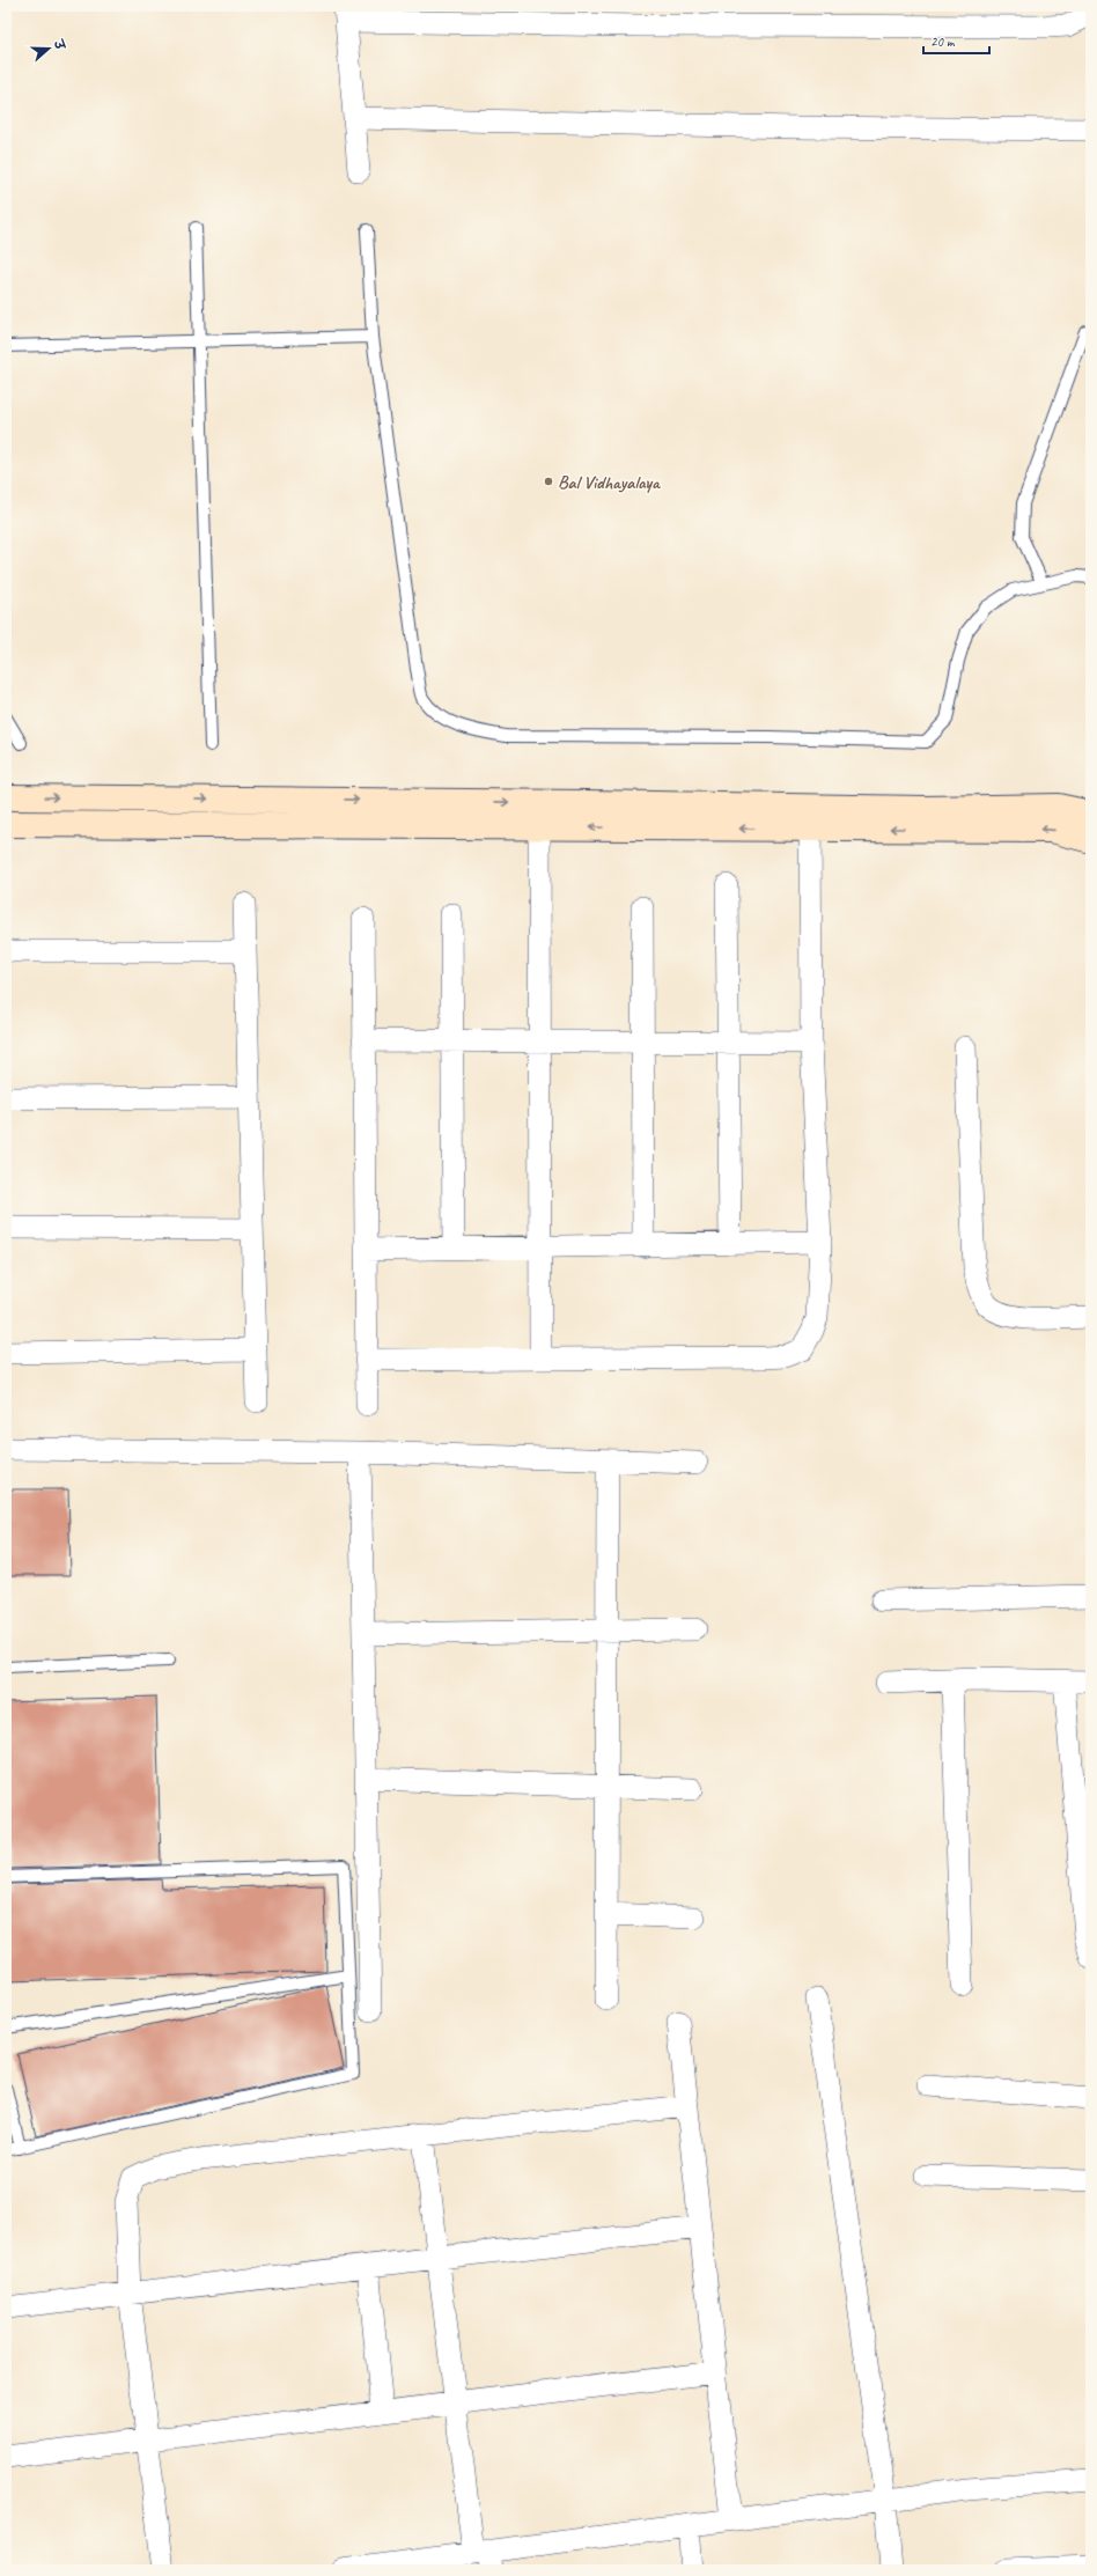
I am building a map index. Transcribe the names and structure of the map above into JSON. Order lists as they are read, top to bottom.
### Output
{
  "places": ["Bal Vidhayalaya"],
  "scale_bar": "20 m",
  "north": "right"
}
